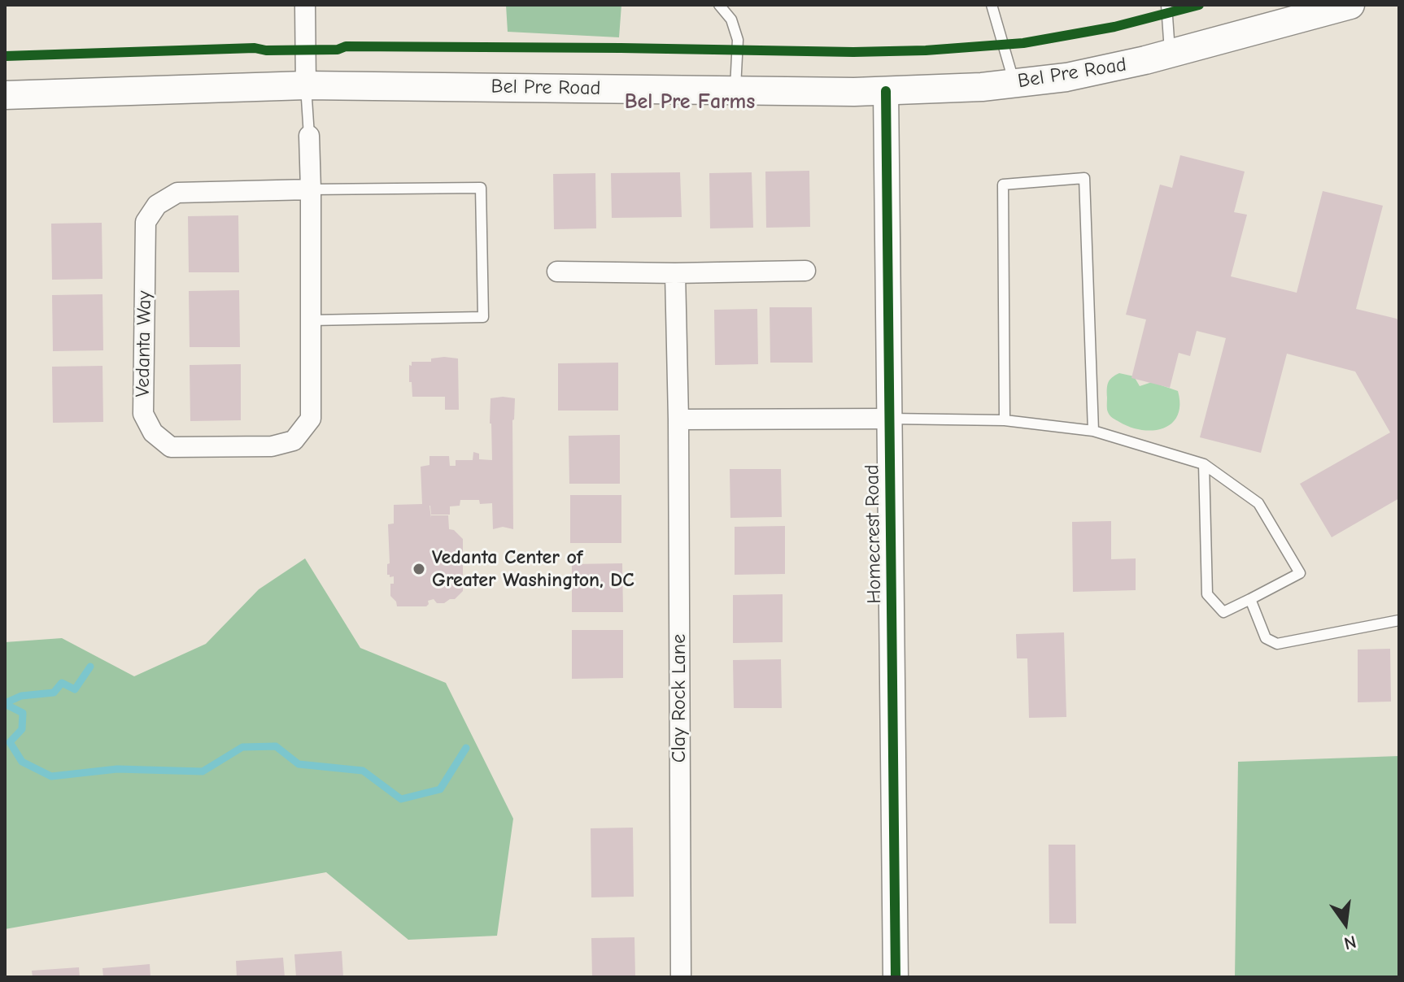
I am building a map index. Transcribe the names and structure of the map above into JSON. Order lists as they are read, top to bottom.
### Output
{
  "streets": {
    "main road": ["Bel Pre Road"],
    "street": ["Vedanta Way", "Homecrest Road", "Clay Rock Lane"]
  },
  "crossings": [
    ["Bel Pre Road", "Homecrest Road"]
  ],
  "districts": ["Bel Pre Farms"],
  "places": ["Vedanta Center of Greater Washington, DC"],
  "north": "bottom"
}
